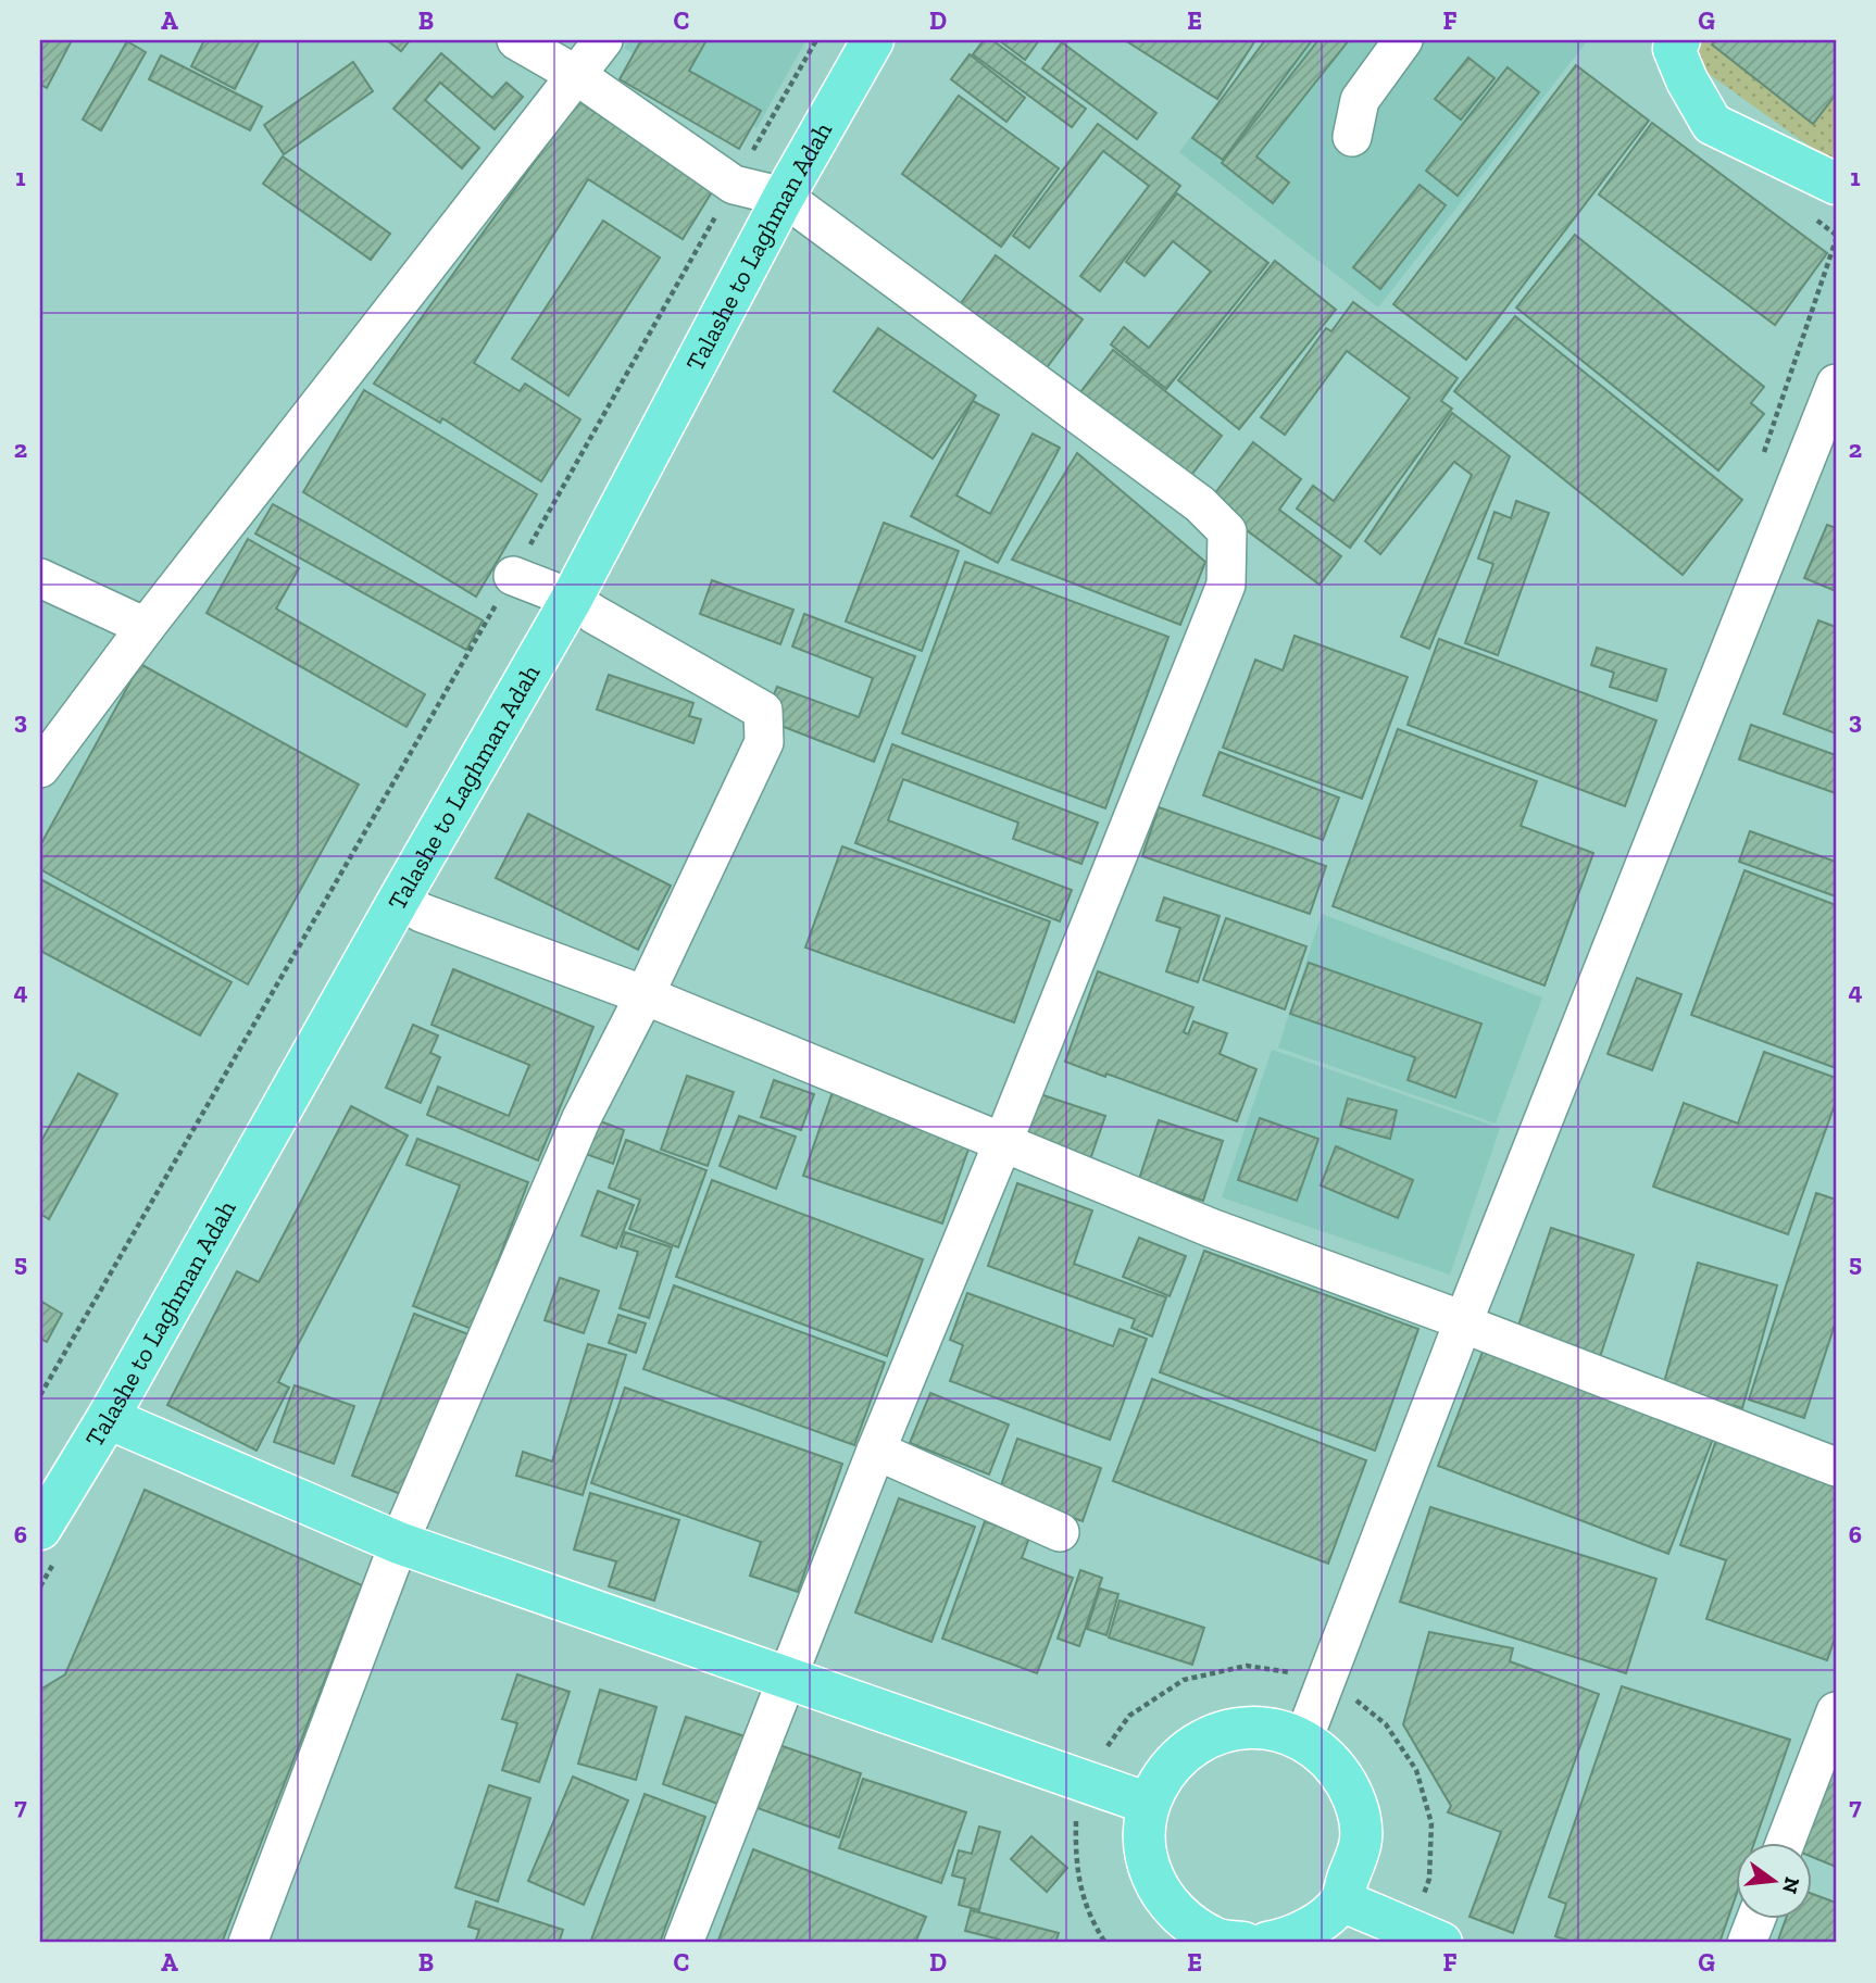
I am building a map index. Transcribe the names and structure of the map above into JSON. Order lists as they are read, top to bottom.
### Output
{
  "streets": {
    "main road": ["Talashe to Laghman Adah"]
  },
  "north": "right",
  "grid": {
    "columns": [
      "A",
      "B",
      "C",
      "D",
      "E",
      "F",
      "G"
    ],
    "rows": [
      "1",
      "2",
      "3",
      "4",
      "5",
      "6",
      "7"
    ]
  }
}
